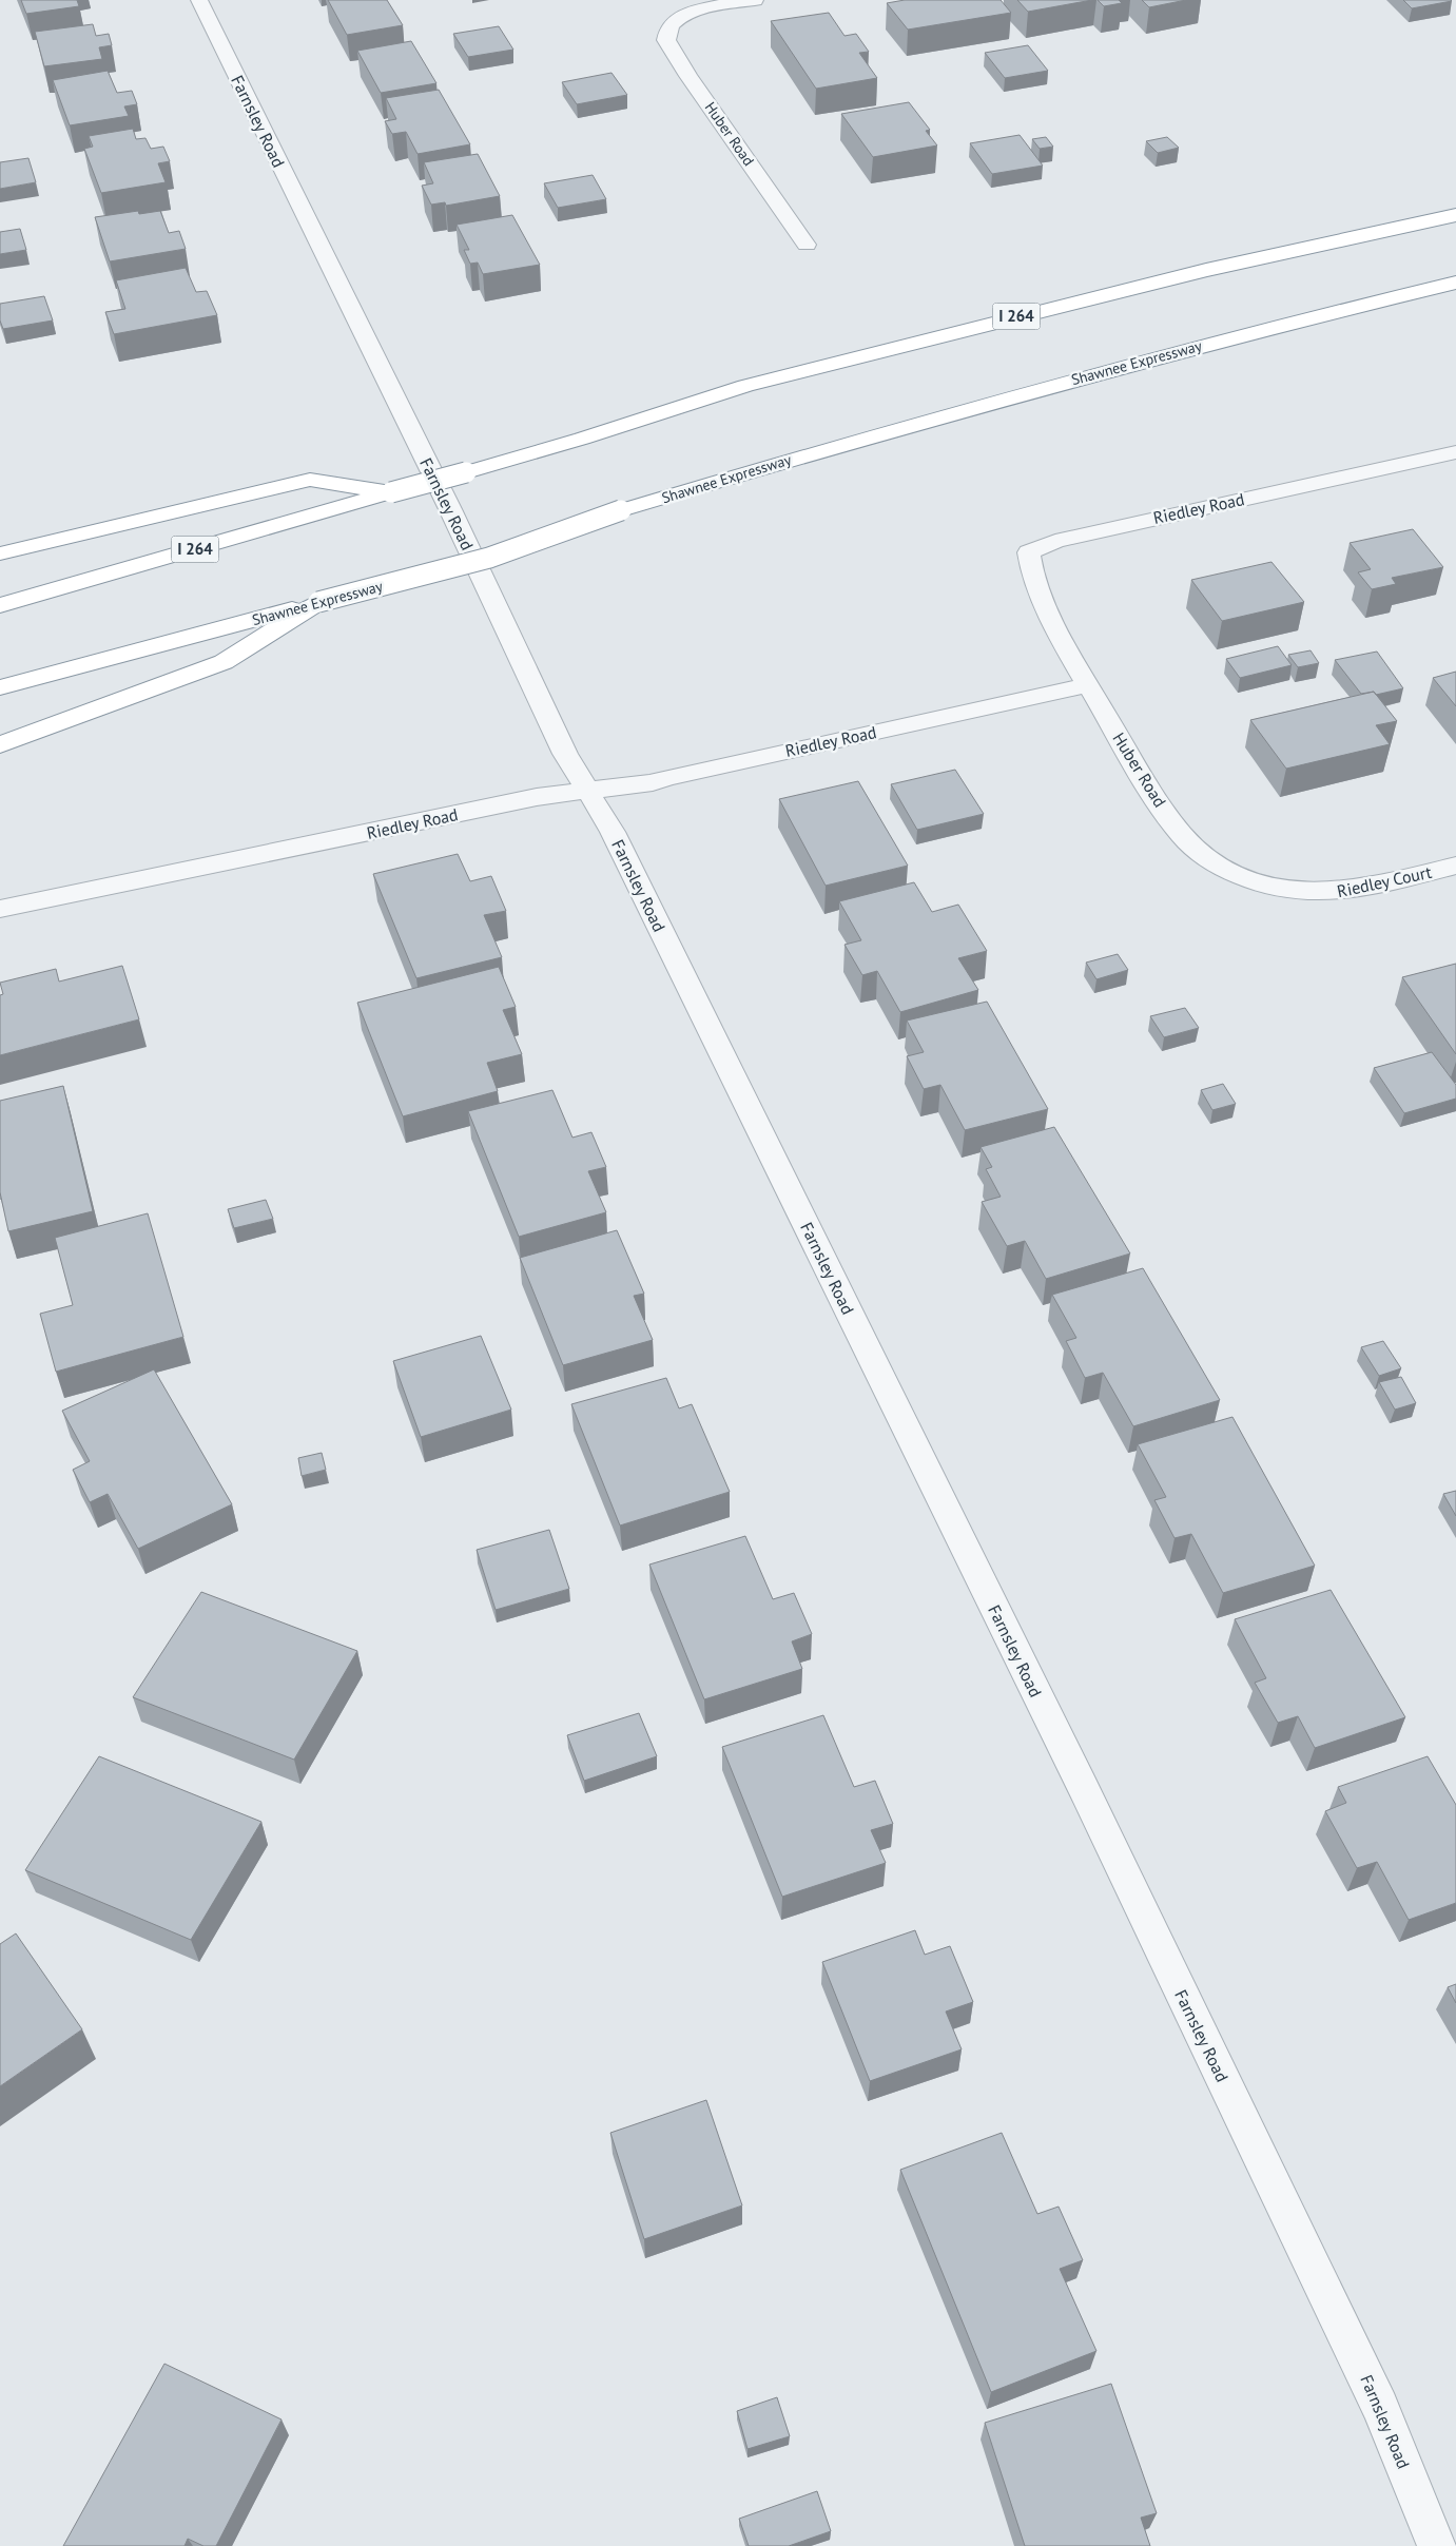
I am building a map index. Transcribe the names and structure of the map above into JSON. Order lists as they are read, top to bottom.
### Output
{
  "streets": {
    "highway": ["I 264", "Shawnee Expressway"],
    "street": [
      "Farnsley Road",
      "Huber Road",
      "Riedley Road",
      "Riedley Court"
    ]
  },
  "crossings": [
    ["Farnsley Road", "Riedley Road"],
    ["Huber Road", "Riedley Road"],
    ["Huber Road", "Riedley Court"]
  ]
}
